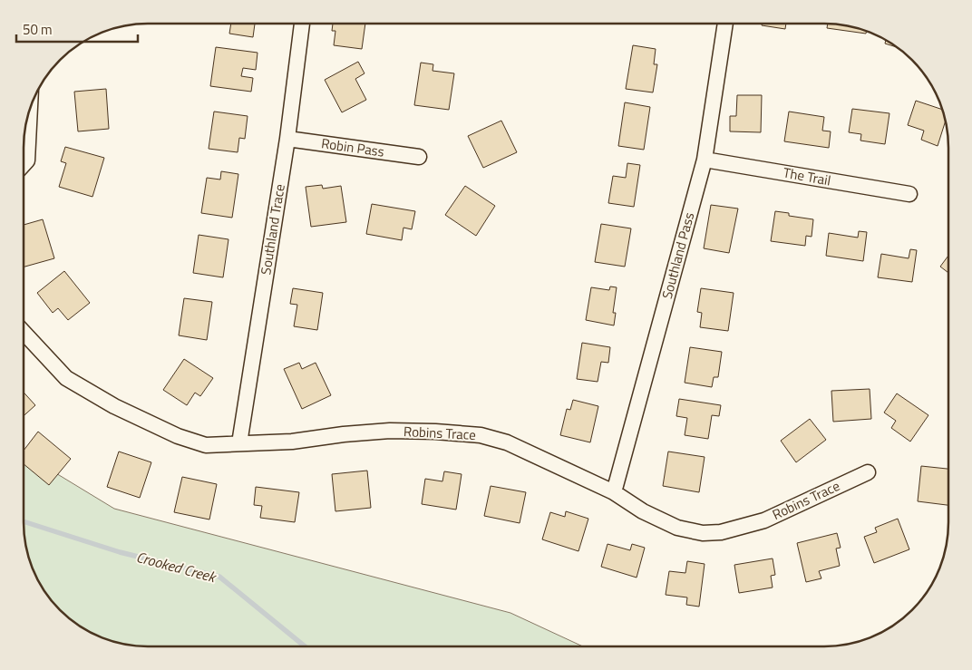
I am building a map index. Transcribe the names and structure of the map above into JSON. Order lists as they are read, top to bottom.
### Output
{
  "streets": {
    "street": [
      "Robin Pass",
      "The Trail",
      "Southland Trace",
      "Southland Pass",
      "Robins Trace"
    ]
  },
  "crossings": [
    ["Robin Pass", "Southland Trace"],
    ["The Trail", "Southland Pass"],
    ["Southland Trace", "Robins Trace"],
    ["Southland Pass", "Robins Trace"]
  ],
  "water": ["Crooked Creek"],
  "scale_bar": "50 m"
}
